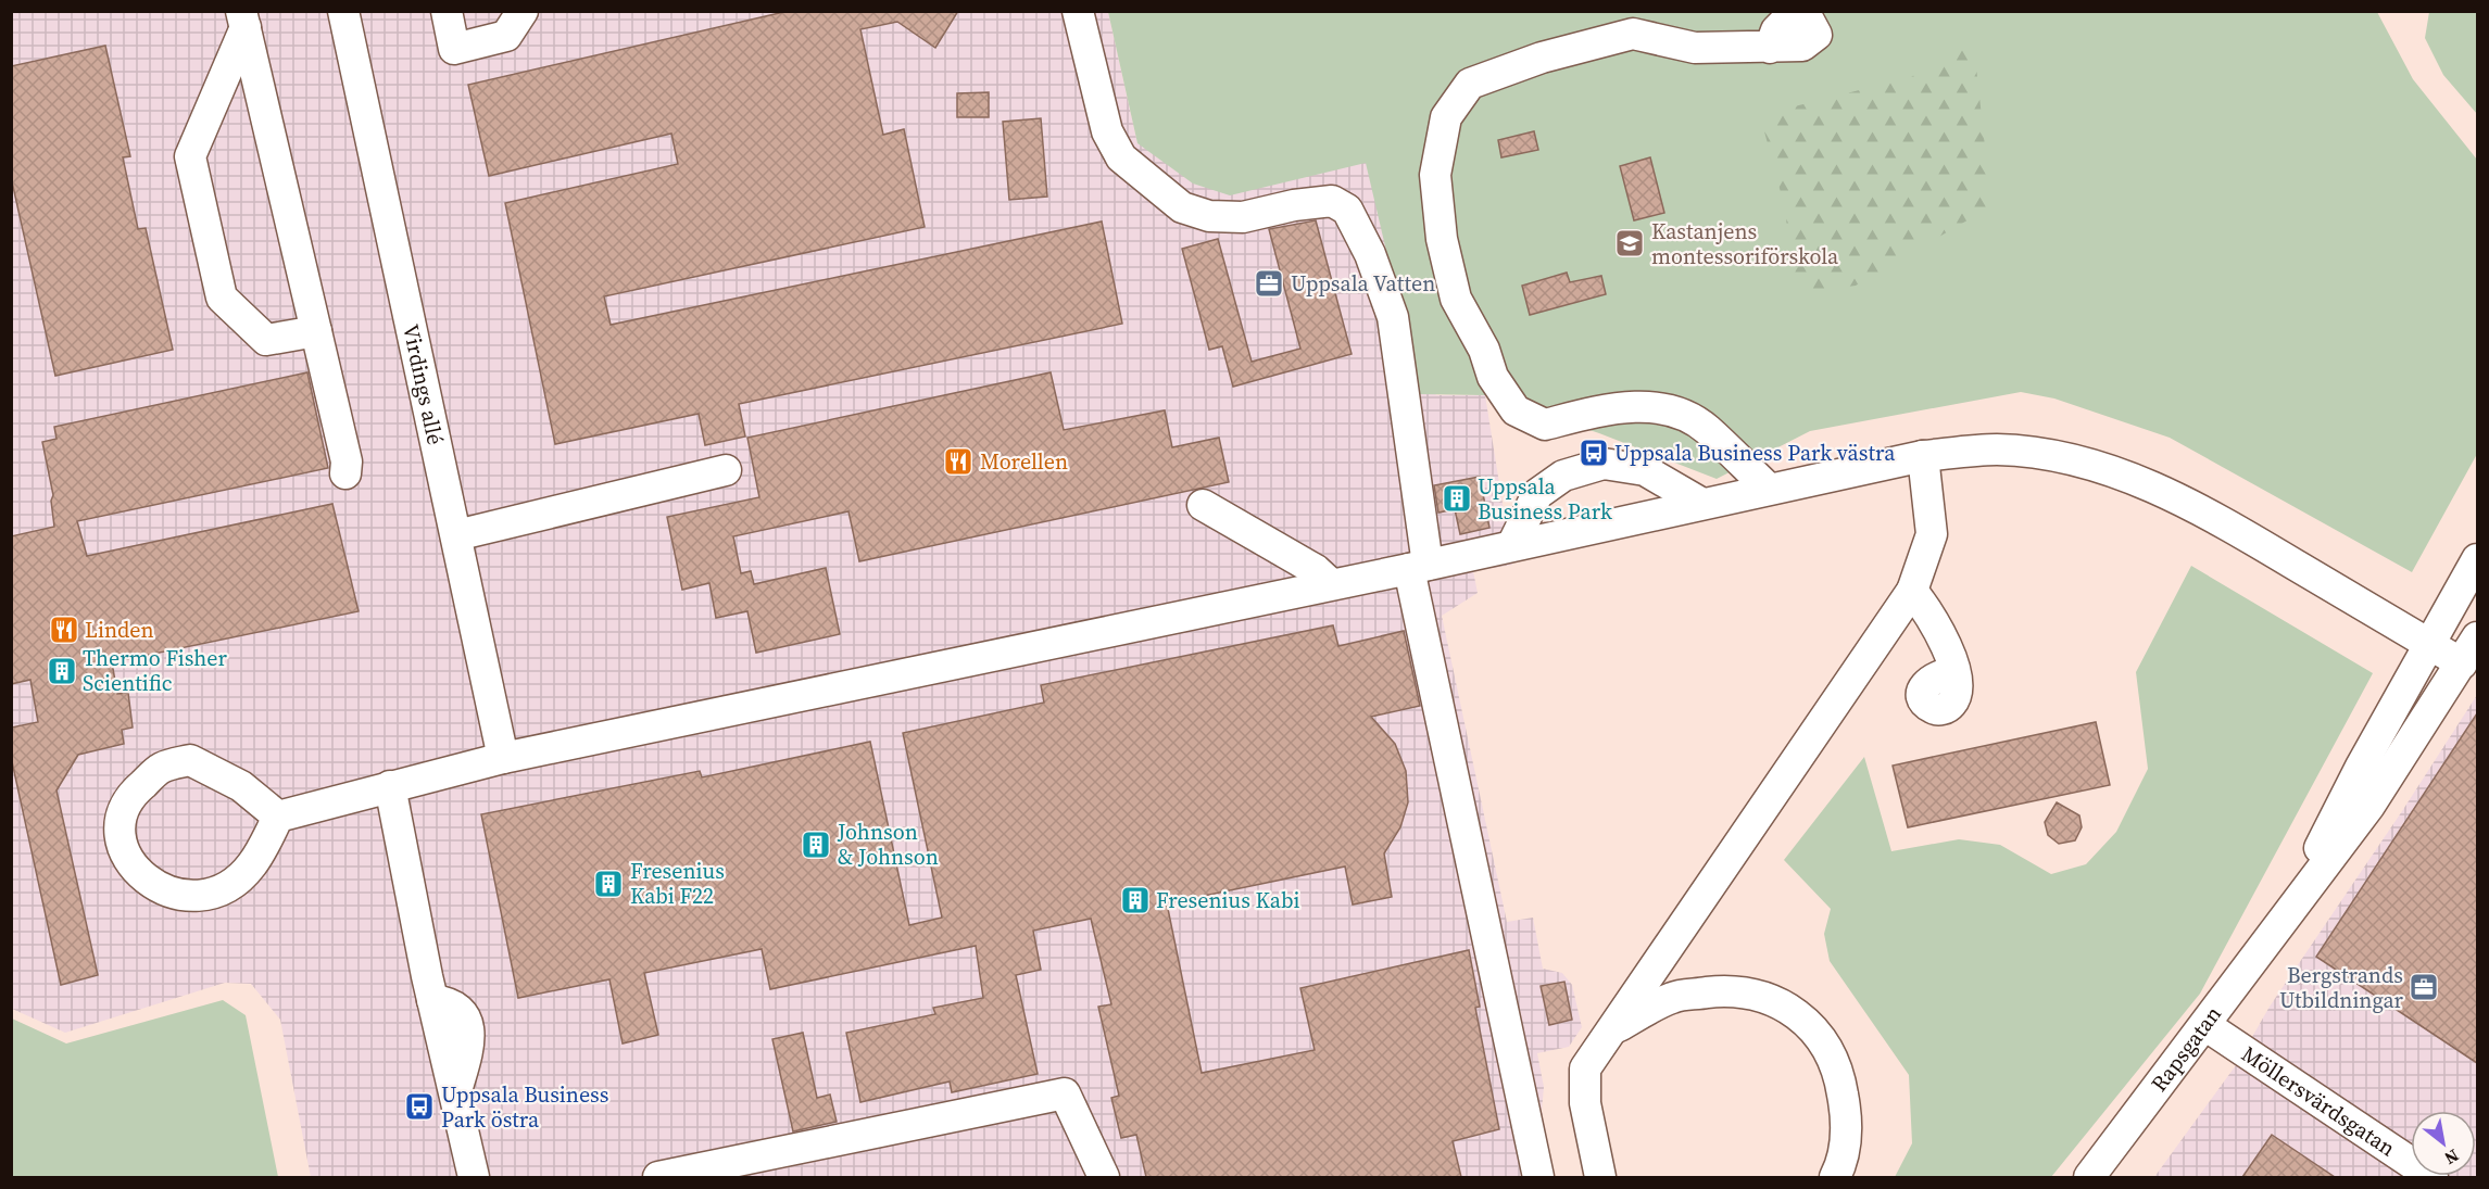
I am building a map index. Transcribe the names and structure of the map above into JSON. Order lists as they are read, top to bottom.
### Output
{
  "streets": {
    "street": ["Virdings allé", "Rapsgatan", "Möllersvärdsgatan"]
  },
  "crossings": [
    ["Rapsgatan", "Möllersvärdsgatan"]
  ],
  "places": {
    "school or university": ["Kastanjens montessoriförskola"],
    "office": ["Uppsala Vatten", "Bergstrands Utbildningar"],
    "bus stop": ["Uppsala Business Park västra", "Uppsala Business Park östra"],
    "restaurant": ["Morellen", "Linden"],
    "building": [
      "Uppsala Business Park",
      "Thermo Fisher Scientific",
      "Johnson & Johnson",
      "Fresenius Kabi F22",
      "Fresenius Kabi"
    ]
  },
  "north": "bottom right"
}
